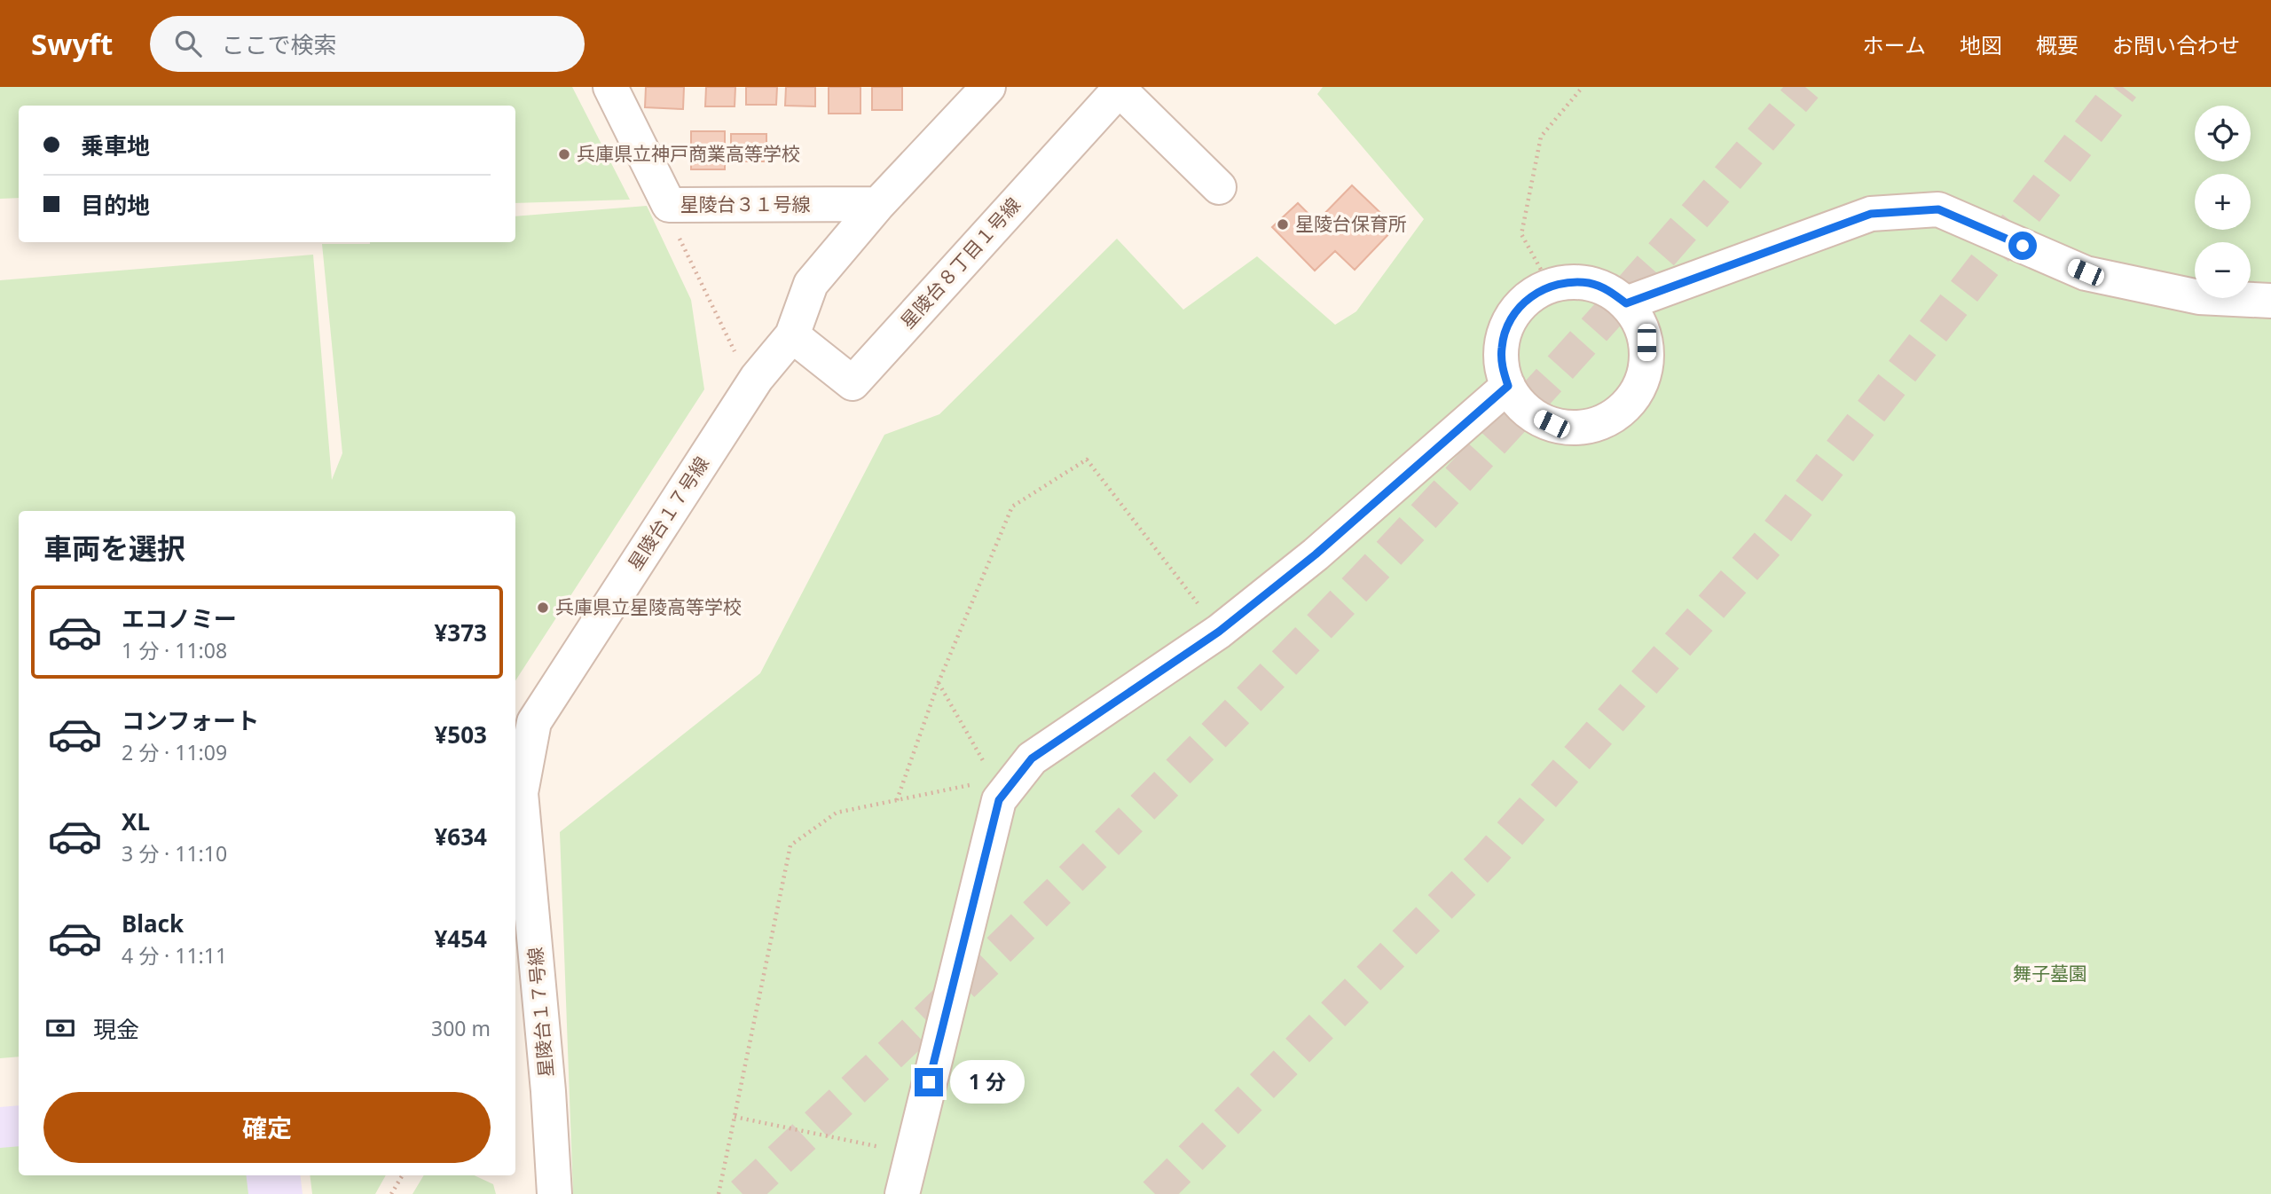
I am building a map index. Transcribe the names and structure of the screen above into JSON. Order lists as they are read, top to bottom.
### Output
{
  "streets": {
    "street": ["星陵台３１号線", "星陵台８丁目１号線", "星陵台１７号線"]
  },
  "crossings": [
    ["星陵台３１号線", "星陵台１７号線"],
    ["星陵台８丁目１号線", "星陵台１７号線"]
  ],
  "parks": ["舞子墓園"],
  "places": ["兵庫県立神戸商業高等学校", "星陵台保育所", "兵庫県立星陵高等学校"],
  "page": {
    "header": "Swyft",
    "search": "ここで検索",
    "nav": [
      "ホーム",
      "地図",
      "概要",
      "お問い合わせ"
    ],
    "map_buttons": ["+", "−"],
    "banner": ["乗車地", "目的地"],
    "heading": "車両を選択",
    "list": [
      {
        "name": "エコノミー",
        "note": "1 分 · 11:08",
        "value": "¥373"
      },
      {
        "name": "コンフォート",
        "note": "2 分 · 11:09",
        "value": "¥503"
      },
      {
        "name": "XL",
        "note": "3 分 · 11:10",
        "value": "¥634"
      },
      {
        "name": "Black",
        "note": "4 分 · 11:11",
        "value": "¥454"
      }
    ],
    "pay": ["現金", "300 m"],
    "bubble": "1 分",
    "buttons": "確定"
  }
}
